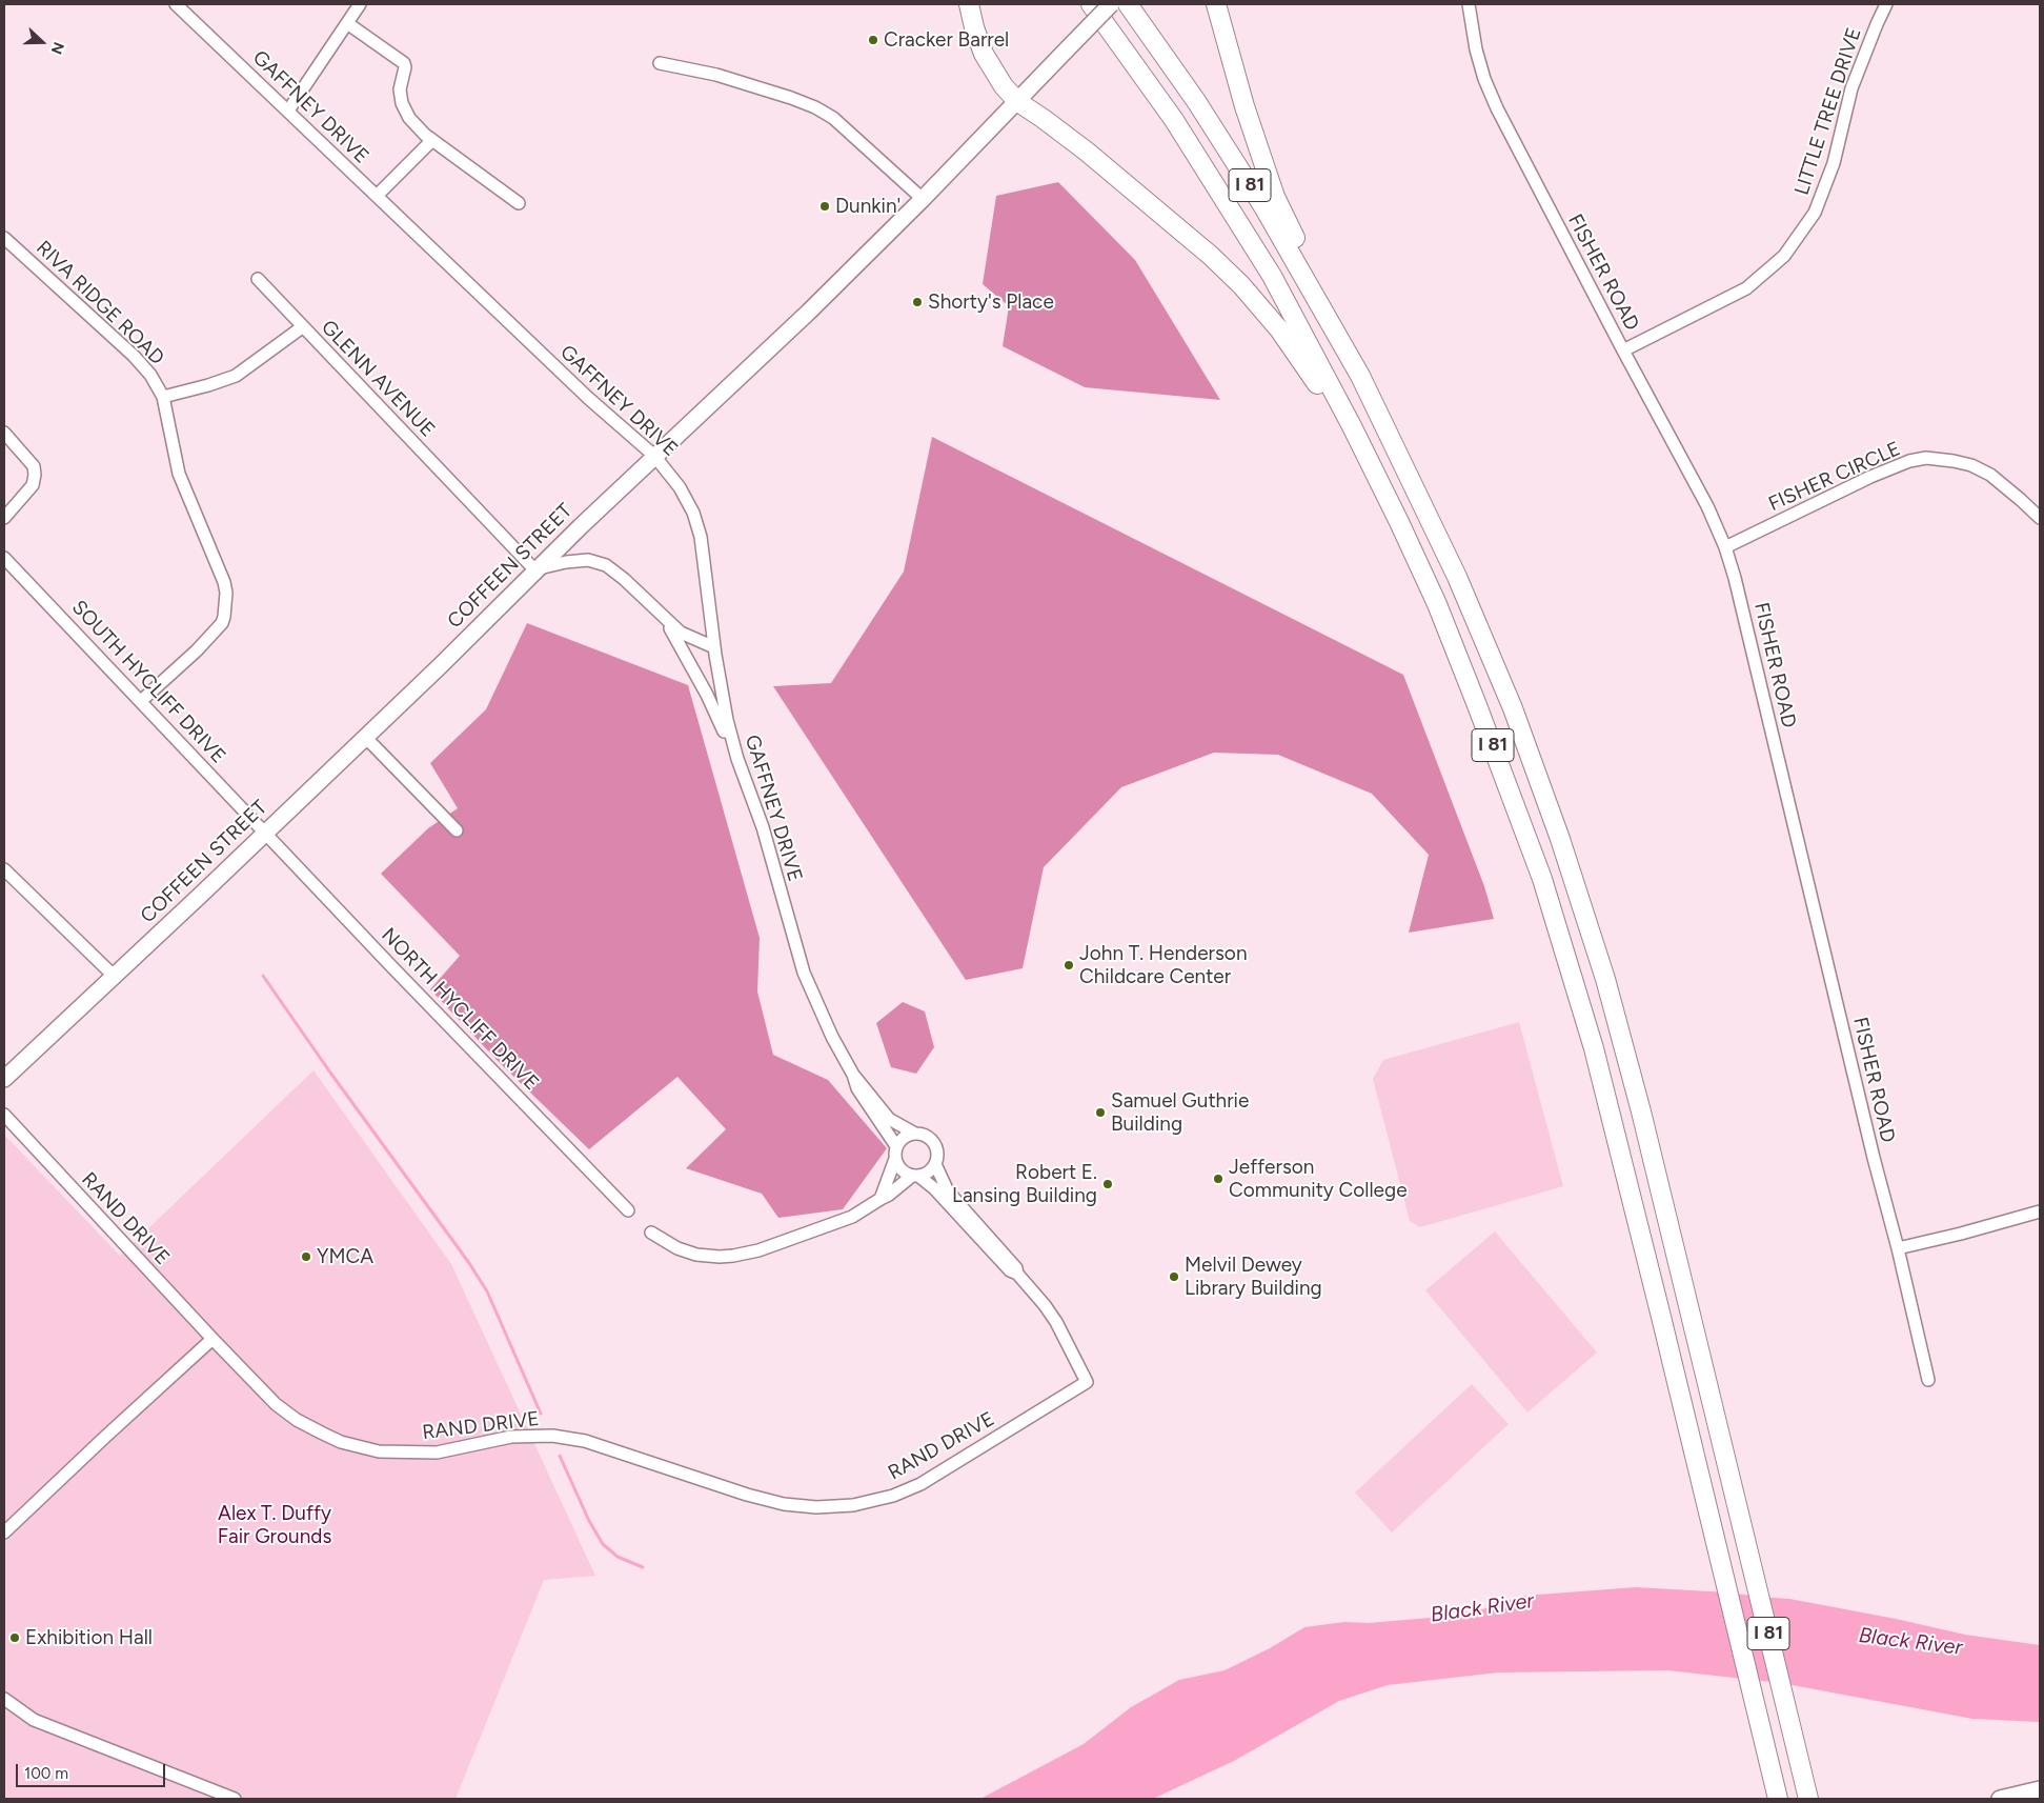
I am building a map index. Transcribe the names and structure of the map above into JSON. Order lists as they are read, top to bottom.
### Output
{
  "streets": {
    "highway": ["I 81"],
    "main road": ["COFFEEN STREET"],
    "street": [
      "GAFFNEY DRIVE",
      "LITTLE TREE DRIVE",
      "FISHER ROAD",
      "RIVA RIDGE ROAD",
      "GLENN AVENUE",
      "FISHER CIRCLE",
      "SOUTH HYCLIFF DRIVE",
      "NORTH HYCLIFF DRIVE",
      "RAND DRIVE"
    ]
  },
  "crossings": [
    ["GAFFNEY DRIVE", "COFFEEN STREET"],
    ["LITTLE TREE DRIVE", "FISHER ROAD"],
    ["FISHER ROAD", "FISHER CIRCLE"],
    ["RIVA RIDGE ROAD", "GLENN AVENUE"],
    ["RIVA RIDGE ROAD", "SOUTH HYCLIFF DRIVE"],
    ["GLENN AVENUE", "COFFEEN STREET"],
    ["COFFEEN STREET", "SOUTH HYCLIFF DRIVE"],
    ["COFFEEN STREET", "NORTH HYCLIFF DRIVE"],
    ["SOUTH HYCLIFF DRIVE", "NORTH HYCLIFF DRIVE"]
  ],
  "water": ["Black River"],
  "parks": ["Alex T. Duffy Fair Grounds"],
  "places": [
    "Cracker Barrel",
    "Dunkin'",
    "Shorty's Place",
    "John T. Henderson Childcare Center",
    "Samuel Guthrie Building",
    "Jefferson Community College",
    "Robert E. Lansing Building",
    "YMCA",
    "Melvil Dewey Library Building",
    "Exhibition Hall"
  ],
  "scale_bar": "100 m",
  "north": "right"
}
